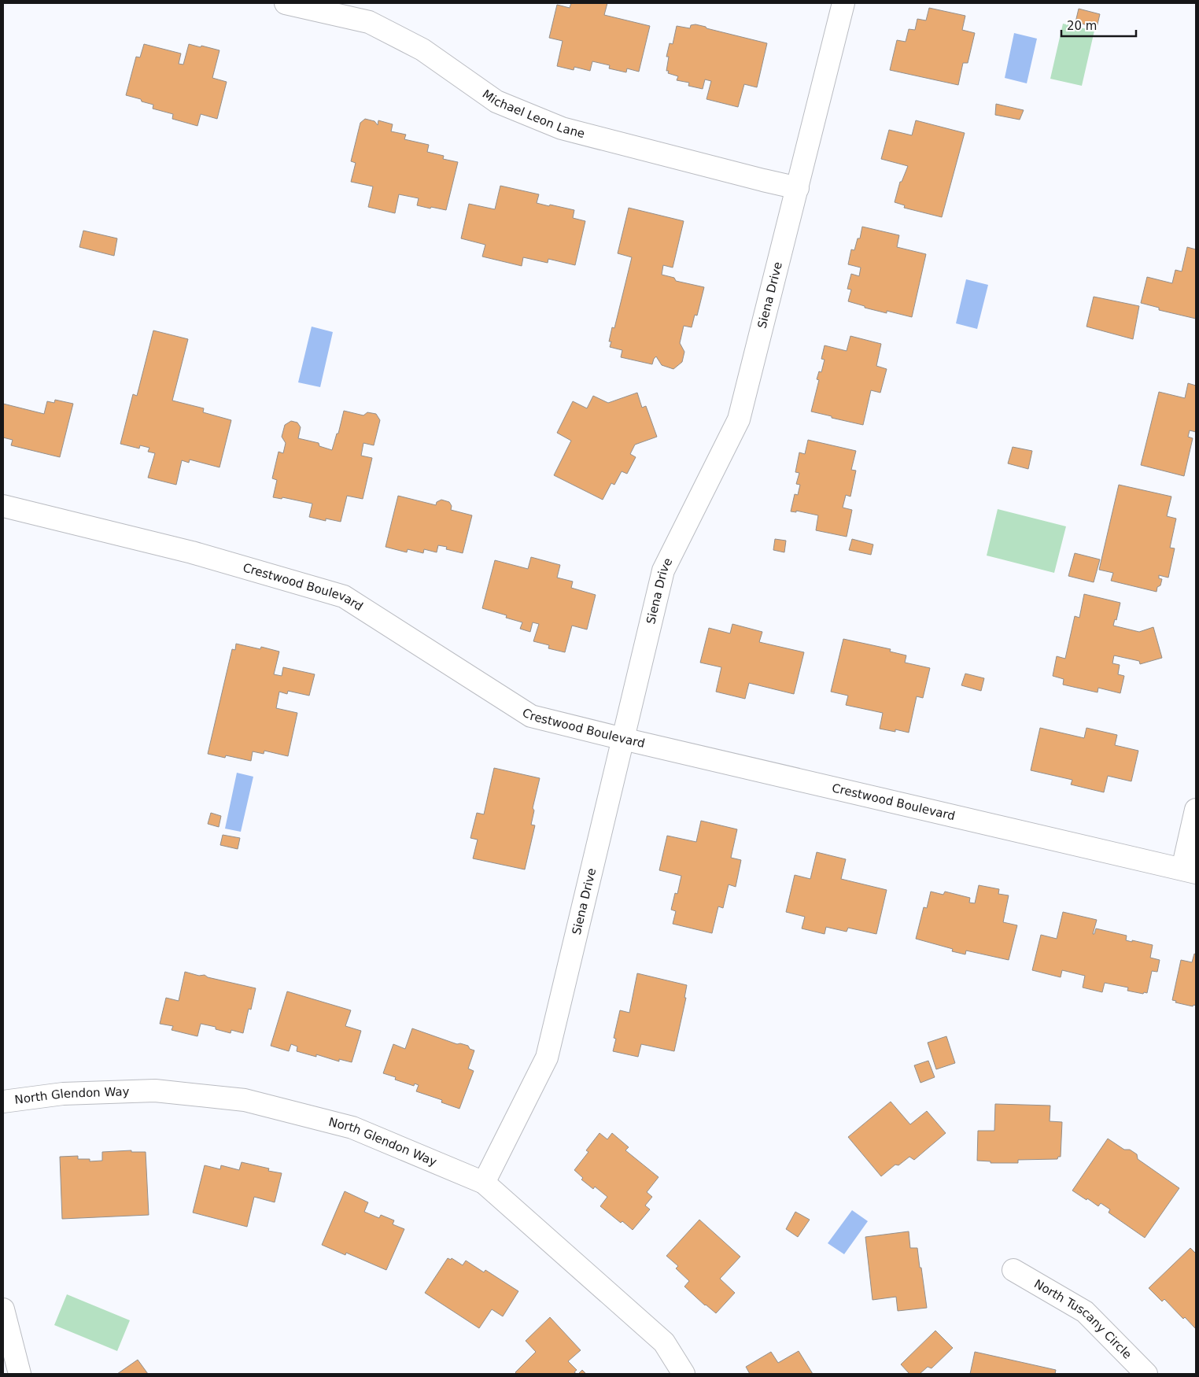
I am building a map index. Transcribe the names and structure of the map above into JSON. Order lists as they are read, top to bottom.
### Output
{
  "streets": {
    "street": [
      "Michael Leon Lane",
      "Siena Drive",
      "Crestwood Boulevard",
      "North Glendon Way",
      "North Tuscany Circle"
    ]
  },
  "crossings": [
    ["Michael Leon Lane", "Siena Drive"],
    ["Siena Drive", "Crestwood Boulevard"],
    ["Siena Drive", "North Glendon Way"]
  ],
  "scale_bar": "20 m"
}
